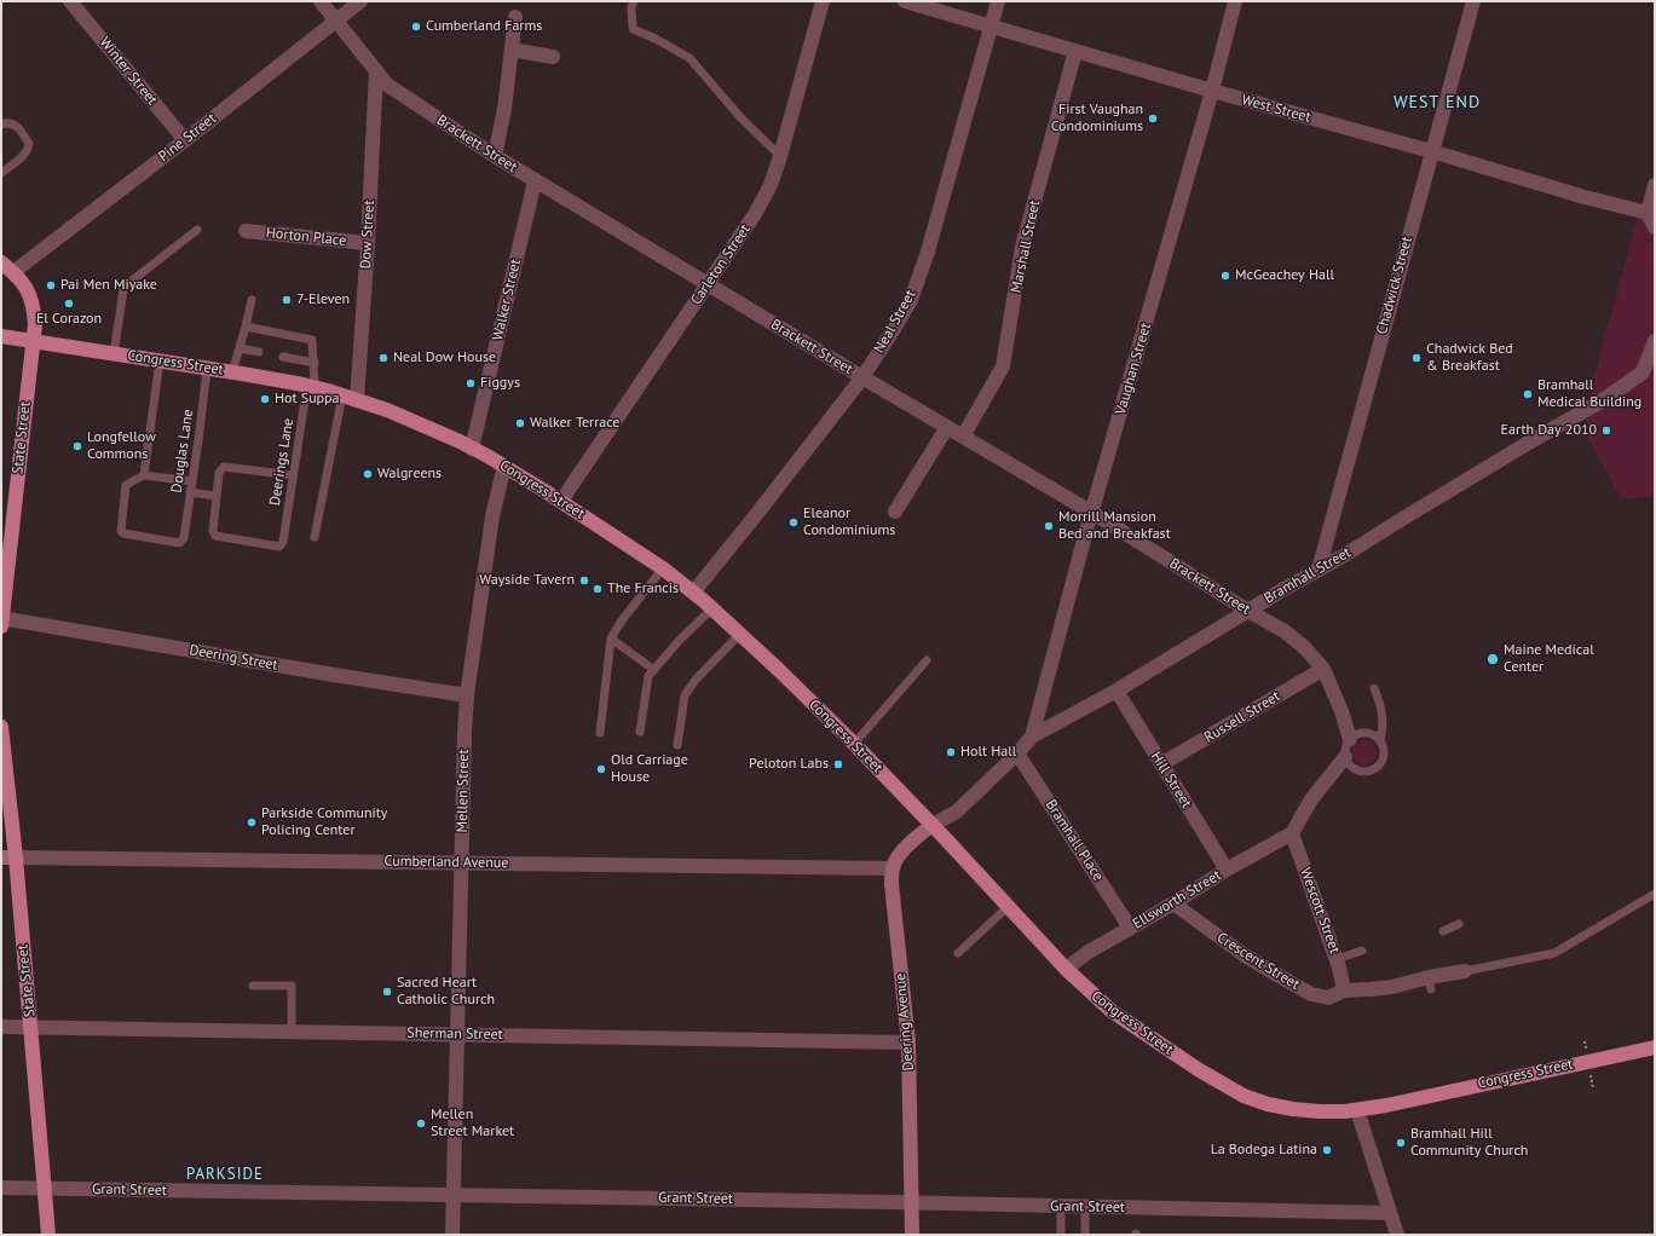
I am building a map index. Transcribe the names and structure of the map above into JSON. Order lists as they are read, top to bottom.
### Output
{
  "streets": {
    "main road": ["Congress Street", "State Street", "Deering Avenue"],
    "street": [
      "Winter Street",
      "West Street",
      "Pine Street",
      "Brackett Street",
      "Dow Street",
      "Horton Place",
      "Marshall Street",
      "Carleton Street",
      "Chadwick Street",
      "Walker Street",
      "Neal Street",
      "Vaughan Street",
      "Bramhall Street",
      "Deering Street",
      "Russell Street",
      "Hill Street",
      "Mellen Street",
      "Bramhall Place",
      "Cumberland Avenue",
      "Ellsworth Street",
      "Wescott Street",
      "Crescent Street",
      "Sherman Street",
      "Grant Street"
    ],
    "lane": ["Douglas Lane", "Deerings Lane"]
  },
  "crossings": [
    ["Winter Street", "Pine Street"],
    ["West Street", "Marshall Street"],
    ["West Street", "Chadwick Street"],
    ["West Street", "Neal Street"],
    ["West Street", "Vaughan Street"],
    ["Pine Street", "Brackett Street"],
    ["Pine Street", "State Street"],
    ["Brackett Street", "Dow Street"],
    ["Brackett Street", "Marshall Street"],
    ["Brackett Street", "Carleton Street"],
    ["Brackett Street", "Walker Street"],
    ["Brackett Street", "Neal Street"],
    ["Brackett Street", "Vaughan Street"],
    ["Brackett Street", "Bramhall Street"],
    ["Brackett Street", "Russell Street"],
    ["Dow Street", "Horton Place"],
    ["Dow Street", "Congress Street"],
    ["Carleton Street", "Congress Street"],
    ["Chadwick Street", "Bramhall Street"],
    ["Walker Street", "Congress Street"],
    ["Neal Street", "Congress Street"],
    ["Congress Street", "State Street"],
    ["Congress Street", "Douglas Lane"],
    ["Congress Street", "Deerings Lane"],
    ["Congress Street", "Bramhall Street"],
    ["Congress Street", "Mellen Street"],
    ["Congress Street", "Ellsworth Street"],
    ["Vaughan Street", "Bramhall Street"],
    ["State Street", "Deering Street"],
    ["State Street", "Cumberland Avenue"],
    ["State Street", "Sherman Street"],
    ["State Street", "Grant Street"],
    ["Bramhall Street", "Hill Street"],
    ["Bramhall Street", "Bramhall Place"],
    ["Deering Street", "Mellen Street"],
    ["Russell Street", "Hill Street"],
    ["Hill Street", "Ellsworth Street"],
    ["Mellen Street", "Cumberland Avenue"],
    ["Mellen Street", "Sherman Street"],
    ["Mellen Street", "Grant Street"],
    ["Bramhall Place", "Ellsworth Street"],
    ["Cumberland Avenue", "Deering Avenue"],
    ["Ellsworth Street", "Wescott Street"],
    ["Ellsworth Street", "Crescent Street"],
    ["Wescott Street", "Crescent Street"],
    ["Deering Avenue", "Sherman Street"],
    ["Deering Avenue", "Grant Street"]
  ],
  "districts": ["WEST END", "PARKSIDE"],
  "places": [
    "Cumberland Farms",
    "First Vaughan Condominiums",
    "McGeachey Hall",
    "Pai Men Miyake",
    "7-Eleven",
    "El Corazon",
    "Neal Dow House",
    "Chadwick Bed & Breakfast",
    "Figgys",
    "Bramhall Medical Building",
    "Hot Suppa",
    "Walker Terrace",
    "Earth Day 2010",
    "Longfellow Commons",
    "Walgreens",
    "Eleanor Condominiums",
    "Morrill Mansion Bed and Breakfast",
    "Wayside Tavern",
    "The Francis",
    "Maine Medical Center",
    "Holt Hall",
    "Peloton Labs",
    "Old Carriage House",
    "Parkside Community Policing Center",
    "Sacred Heart Catholic Church",
    "Mellen Street Market",
    "Bramhall Hill Community Church",
    "La Bodega Latina"
  ]
}
